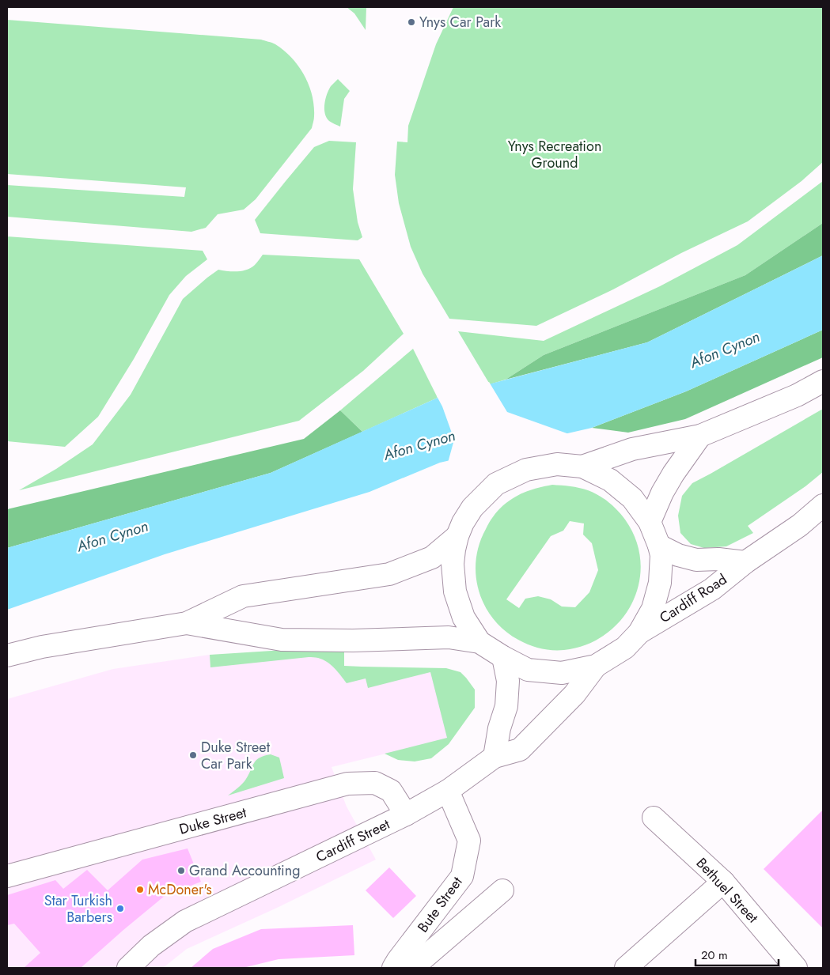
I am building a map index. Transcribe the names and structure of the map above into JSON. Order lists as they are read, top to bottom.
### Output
{
  "streets": {
    "main road": [
      "Cardiff Road",
      "Duke Street",
      "Cardiff Street",
      "Bethuel Street",
      "Bute Street"
    ]
  },
  "crossings": [
    ["Duke Street", "Cardiff Street"],
    ["Cardiff Street", "Bute Street"]
  ],
  "water": ["Afon Cynon"],
  "parks": ["Ynys Recreation Ground"],
  "places": [
    "Ynys Car Park",
    "Duke Street Car Park",
    "Grand Accounting",
    "McDoner's",
    "Star Turkish Barbers"
  ],
  "scale_bar": "20 m"
}
